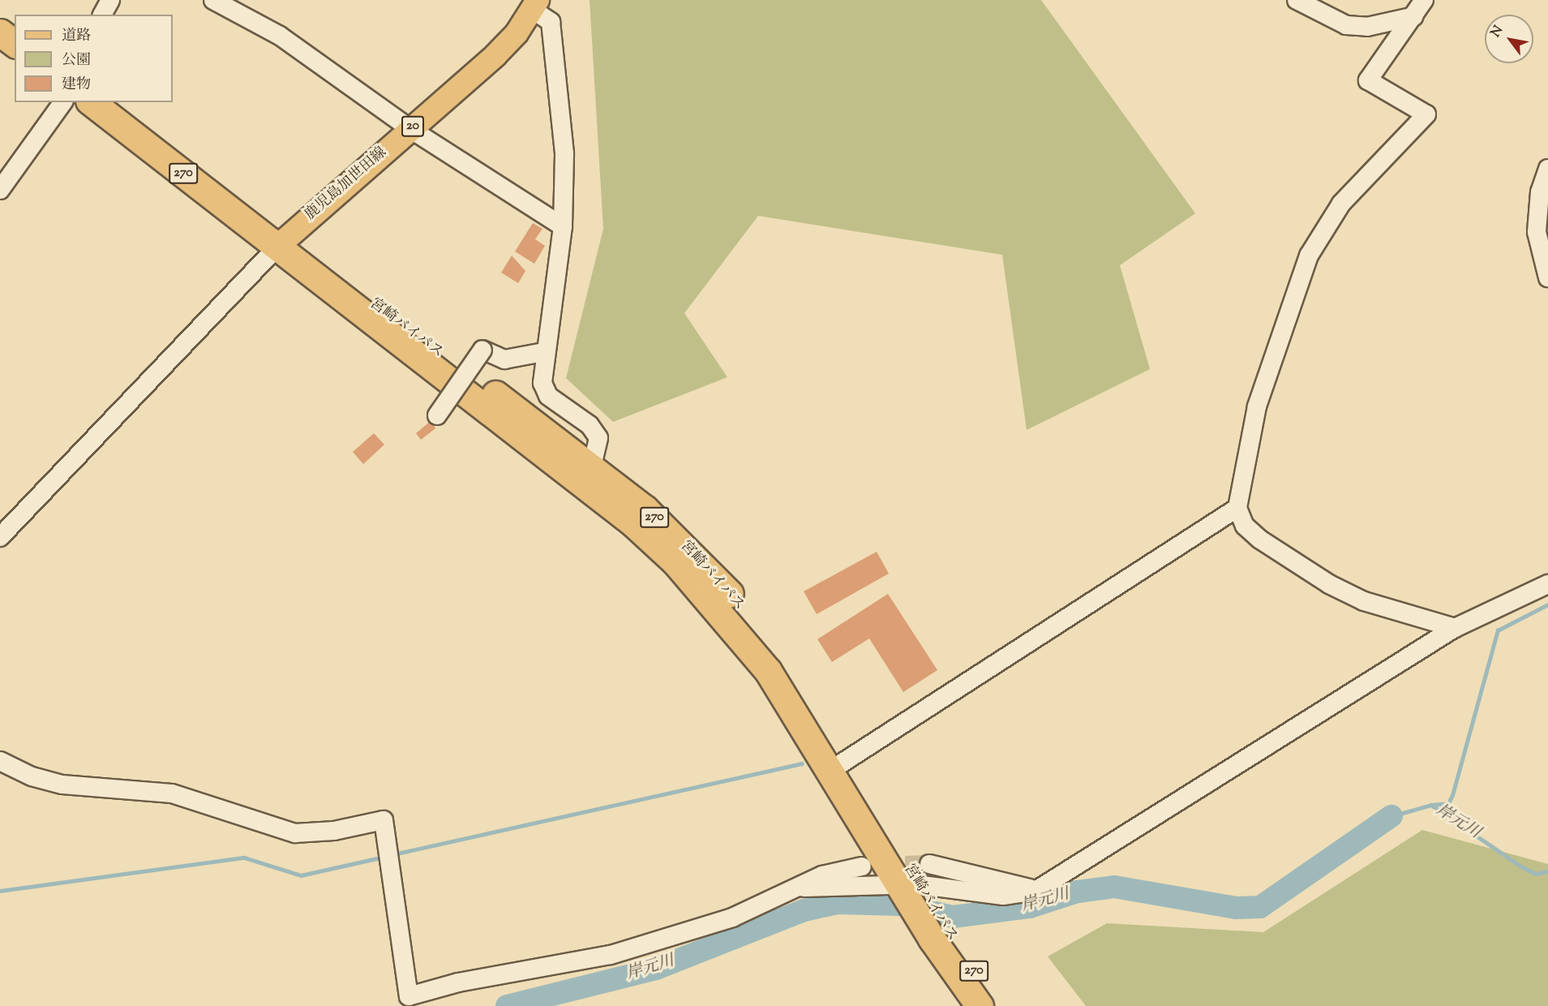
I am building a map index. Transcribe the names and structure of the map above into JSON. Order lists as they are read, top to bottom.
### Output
{
  "streets": {
    "highway": ["270", "宮崎バイパス"],
    "main road": ["20", "鹿児島加世田線"]
  },
  "crossings": [
    ["鹿児島加世田線", "宮崎バイパス"]
  ],
  "water": ["岸元川"],
  "legend": ["道路", "公園", "建物"],
  "north": "top left"
}
